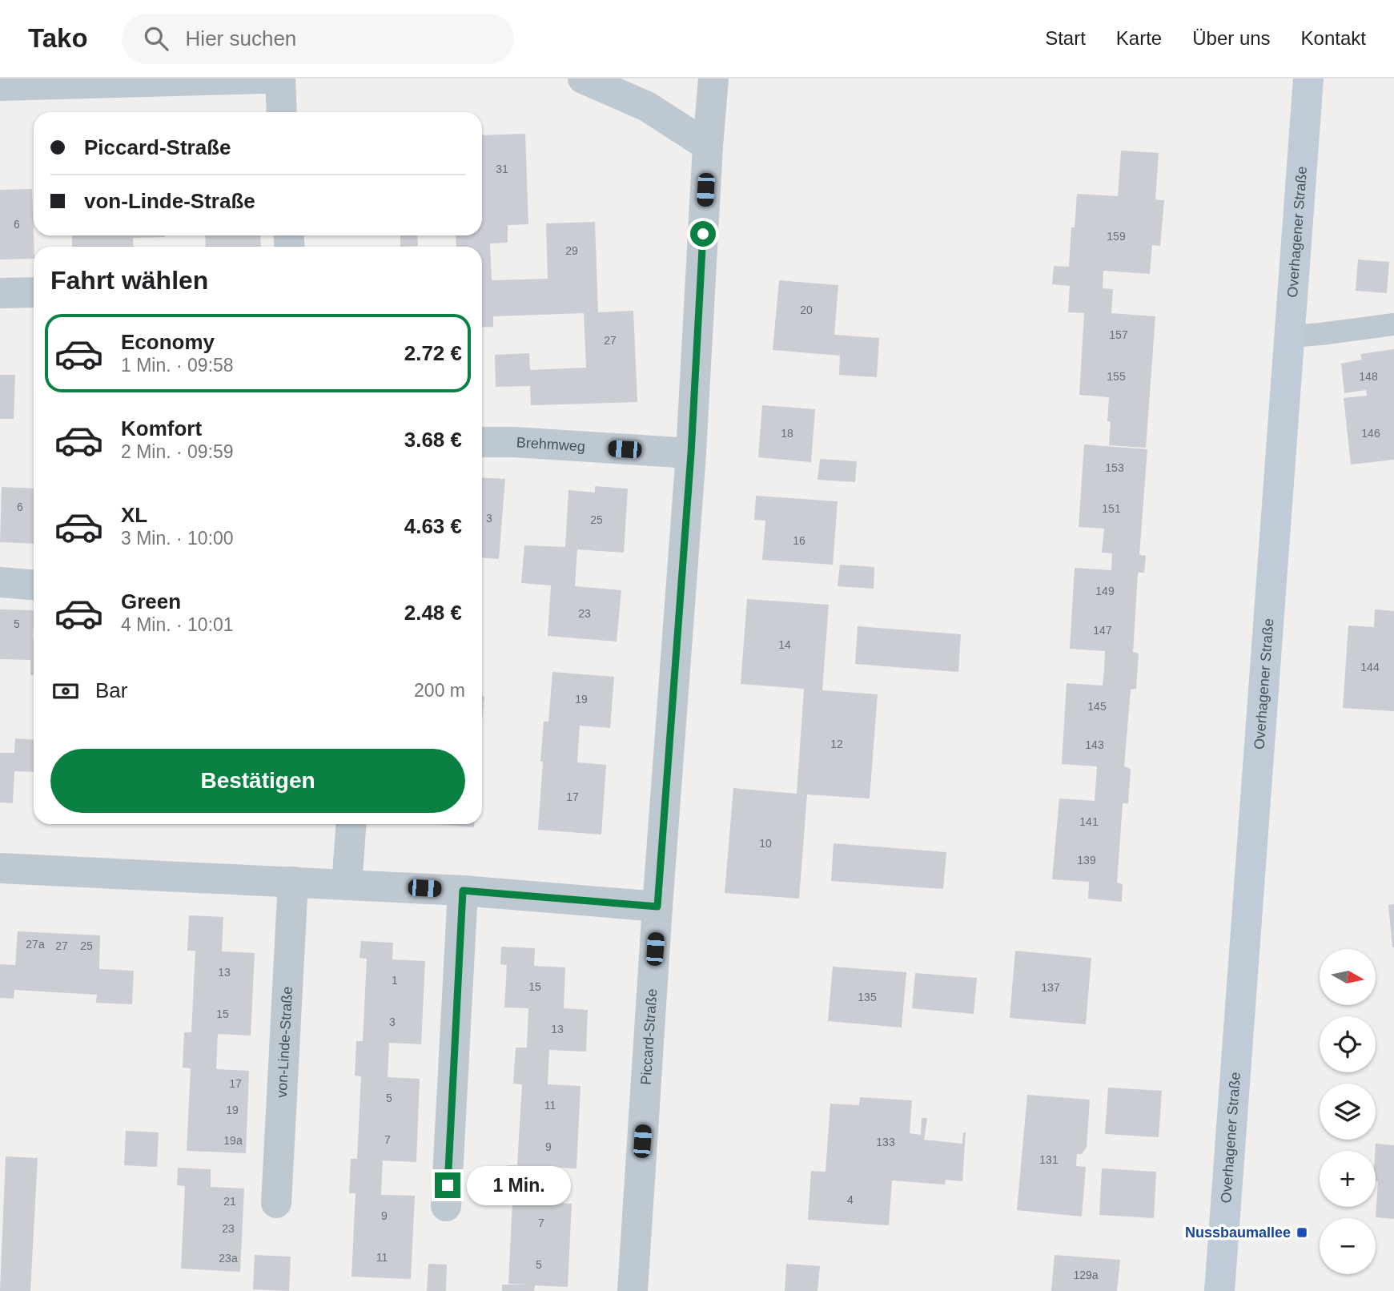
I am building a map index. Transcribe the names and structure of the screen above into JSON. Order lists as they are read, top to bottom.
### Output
{
  "streets": {
    "main road": ["Overhagener Straße"],
    "street": ["Brehmweg", "Piccard-Straße", "von-Linde-Straße"]
  },
  "crossings": [
    ["Brehmweg", "Piccard-Straße"]
  ],
  "places": {
    "transit": ["Nussbaumallee"]
  },
  "house_numbers": [
    "31",
    "6",
    "159",
    "29",
    "20",
    "157",
    "27",
    "155",
    "148",
    "18",
    "146",
    "153",
    "6",
    "151",
    "3",
    "25",
    "16",
    "149",
    "23",
    "5",
    "147",
    "14",
    "144",
    "19",
    "145",
    "12",
    "143",
    "17",
    "141",
    "10",
    "139",
    "27a",
    "27",
    "25",
    "13",
    "1",
    "15",
    "137",
    "135",
    "15",
    "3",
    "13",
    "17",
    "5",
    "11",
    "19",
    "7",
    "19a",
    "133",
    "9",
    "131",
    "4",
    "21",
    "9",
    "7",
    "23",
    "11",
    "23a",
    "5",
    "129a"
  ],
  "north": "right",
  "page": {
    "header": "Tako",
    "search": "Hier suchen",
    "nav": [
      "Start",
      "Karte",
      "Über uns",
      "Kontakt"
    ],
    "banner": ["Piccard-Straße", "von-Linde-Straße"],
    "heading": "Fahrt wählen",
    "list": [
      {
        "name": "Economy",
        "note": "1 Min. · 09:58",
        "value": "2.72 €"
      },
      {
        "name": "Komfort",
        "note": "2 Min. · 09:59",
        "value": "3.68 €"
      },
      {
        "name": "XL",
        "note": "3 Min. · 10:00",
        "value": "4.63 €"
      },
      {
        "name": "Green",
        "note": "4 Min. · 10:01",
        "value": "2.48 €"
      }
    ],
    "pay": ["Bar", "200 m"],
    "buttons": "Bestätigen",
    "map_buttons": ["+", "−"],
    "bubble": "1 Min."
  }
}
